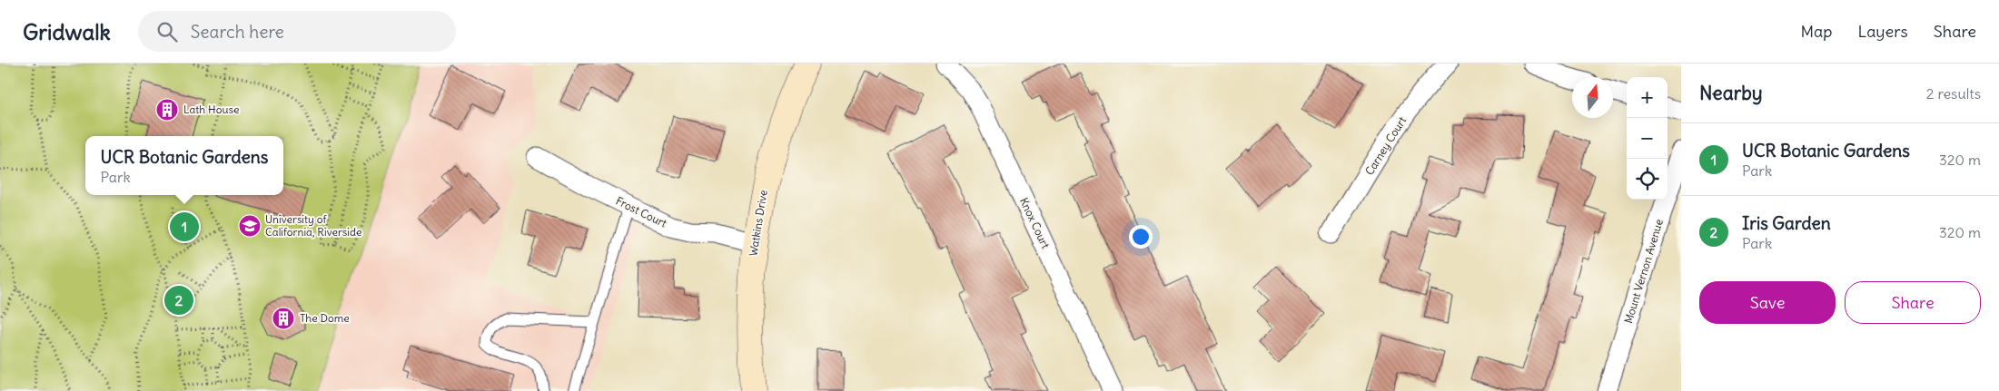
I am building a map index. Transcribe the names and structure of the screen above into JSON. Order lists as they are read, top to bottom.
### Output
{
  "streets": {
    "main road": ["Watkins Drive"],
    "street": [
      "Carney Court",
      "Frost Court",
      "Knox Court",
      "Mount Vernon Avenue"
    ]
  },
  "crossings": [
    ["Frost Court", "Watkins Drive"]
  ],
  "places": {
    "building": ["Lath House", "The Dome"],
    "school or university": ["University of California, Riverside"]
  },
  "north": "top",
  "page": {
    "header": "Gridwalk",
    "search": "Search here",
    "nav": ["Map", "Layers", "Share"],
    "heading": ["Nearby", "2 results"],
    "map_buttons": ["+", "−"],
    "list": [
      {
        "mark": "1",
        "name": "UCR Botanic Gardens",
        "note": "Park",
        "value": "320 m"
      },
      {
        "mark": "2",
        "name": "Iris Garden",
        "note": "Park",
        "value": "320 m"
      }
    ],
    "popup": ["UCR Botanic Gardens", "Park"],
    "pins": ["1", "2"],
    "buttons": ["Save", "Share"]
  }
}
